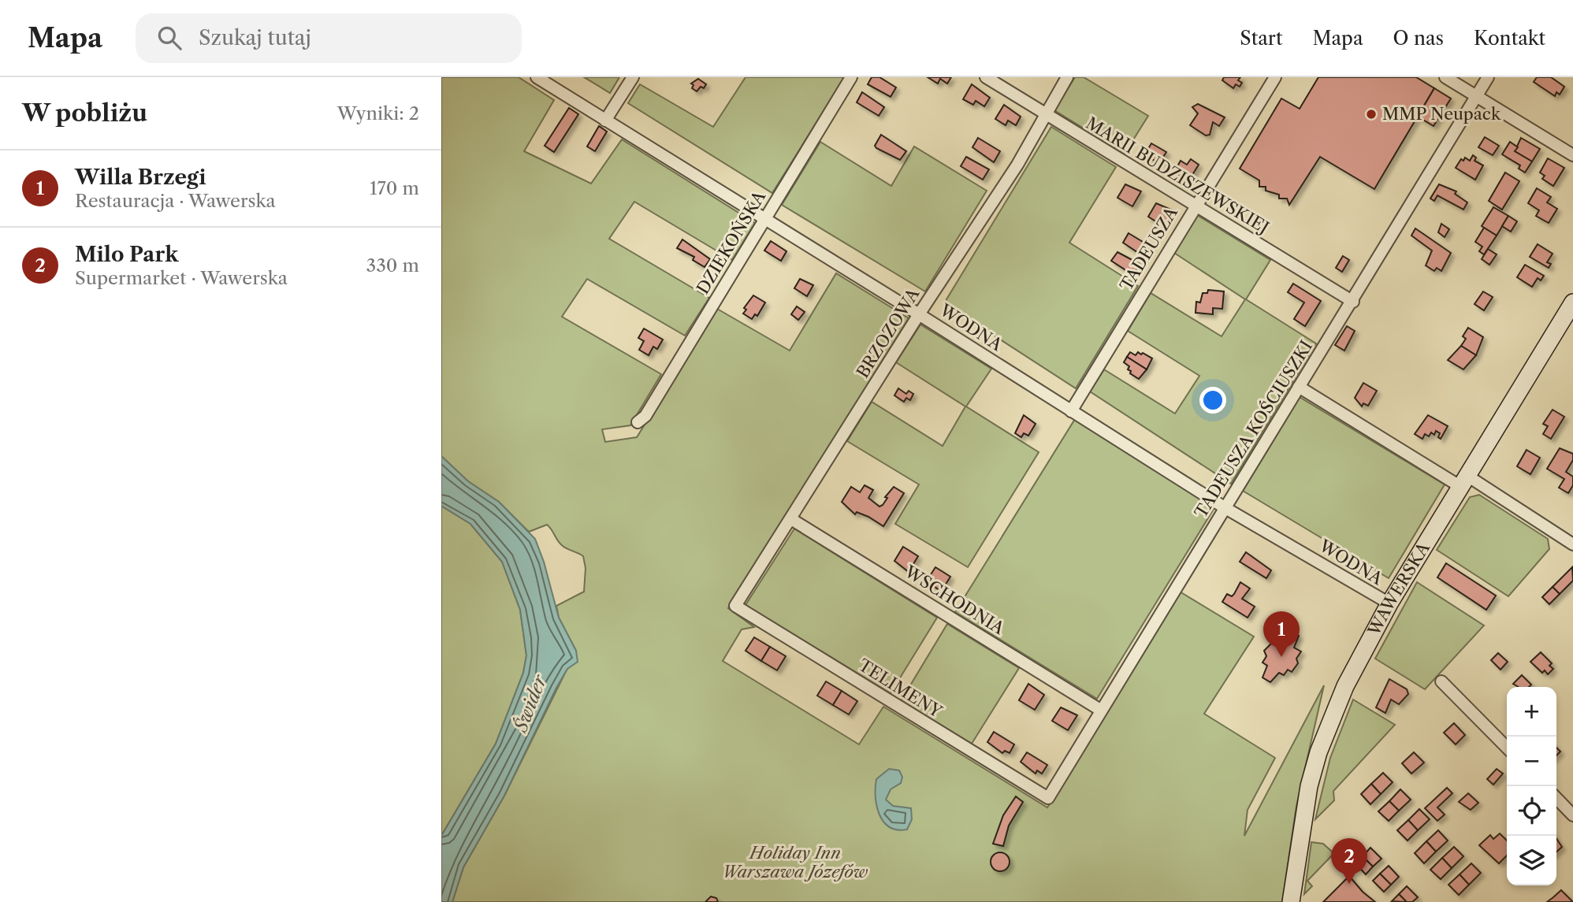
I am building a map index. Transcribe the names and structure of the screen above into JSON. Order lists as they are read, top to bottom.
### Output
{
  "streets": {
    "main road": ["WAWERSKA"],
    "street": [
      "MARII BUDZISZEWSKIEJ",
      "DZIEKOŃSKA",
      "TADEUSZA",
      "WODNA",
      "BRZOZOWA",
      "TADEUSZA KOŚCIUSZKI",
      "WSCHODNIA",
      "TELIMENY"
    ]
  },
  "crossings": [
    ["MARII BUDZISZEWSKIEJ", "TADEUSZA"],
    ["MARII BUDZISZEWSKIEJ", "BRZOZOWA"],
    ["MARII BUDZISZEWSKIEJ", "TADEUSZA KOŚCIUSZKI"],
    ["DZIEKOŃSKA", "WODNA"],
    ["TADEUSZA", "WODNA"],
    ["WODNA", "BRZOZOWA"],
    ["WODNA", "TADEUSZA KOŚCIUSZKI"],
    ["WODNA", "WAWERSKA"],
    ["BRZOZOWA", "WSCHODNIA"],
    ["BRZOZOWA", "TELIMENY"],
    ["TADEUSZA KOŚCIUSZKI", "WSCHODNIA"],
    ["TADEUSZA KOŚCIUSZKI", "TELIMENY"]
  ],
  "water": ["Świder"],
  "parks": ["Holiday Inn Warszawa Józefów"],
  "places": ["MMP Neupack"],
  "page": {
    "header": "Mapa",
    "search": "Szukaj tutaj",
    "nav": [
      "Start",
      "Mapa",
      "O nas",
      "Kontakt"
    ],
    "heading": ["W pobliżu", "Wyniki: 2"],
    "list": [
      {
        "mark": "1",
        "name": "Willa Brzegi",
        "note": "Restauracja · Wawerska",
        "value": "170 m"
      },
      {
        "mark": "2",
        "name": "Milo Park",
        "note": "Supermarket · Wawerska",
        "value": "330 m"
      }
    ],
    "pins": ["1", "2"],
    "map_buttons": ["+", "−"]
  }
}
